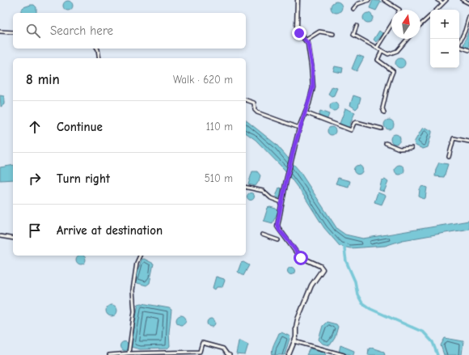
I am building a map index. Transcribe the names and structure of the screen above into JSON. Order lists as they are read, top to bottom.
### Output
{
  "north": "top",
  "page": {
    "map_buttons": ["+", "−"],
    "search": "Search here",
    "heading": ["8 min", "Walk · 620 m"],
    "list": [
      ["Continue", "110 m"],
      ["Turn right", "510 m"],
      "Arrive at destination"
    ]
  }
}
